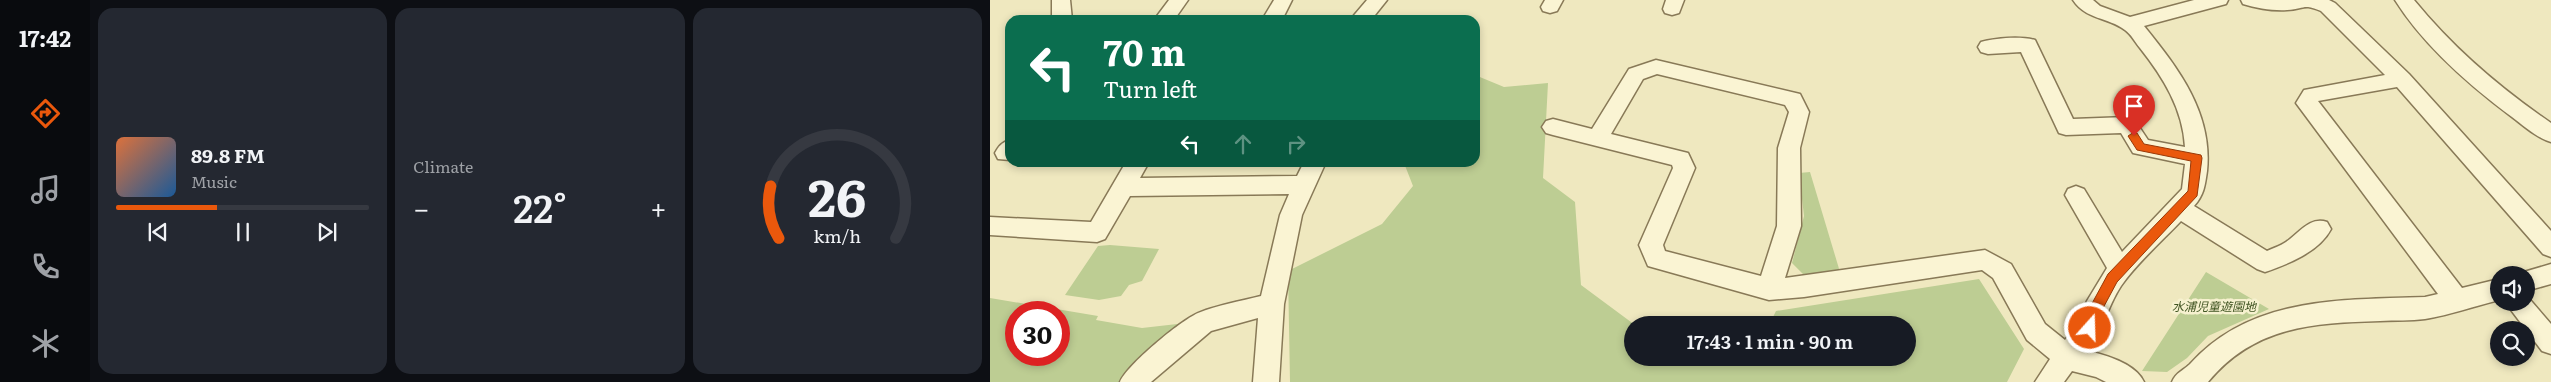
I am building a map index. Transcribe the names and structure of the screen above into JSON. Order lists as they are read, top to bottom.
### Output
{
  "parks": ["水浦児童遊園地"],
  "page": {
    "tabs": "17:42",
    "tile": "Climate",
    "turn": ["70 m", "Turn left"],
    "song": ["89.8 FM", "Music"],
    "heat": ["−", "22°", "+"],
    "limit": "30",
    "trip": "17:43 · 1 min · 90 m",
    "gauge": ["26", "km/h"]
  }
}
